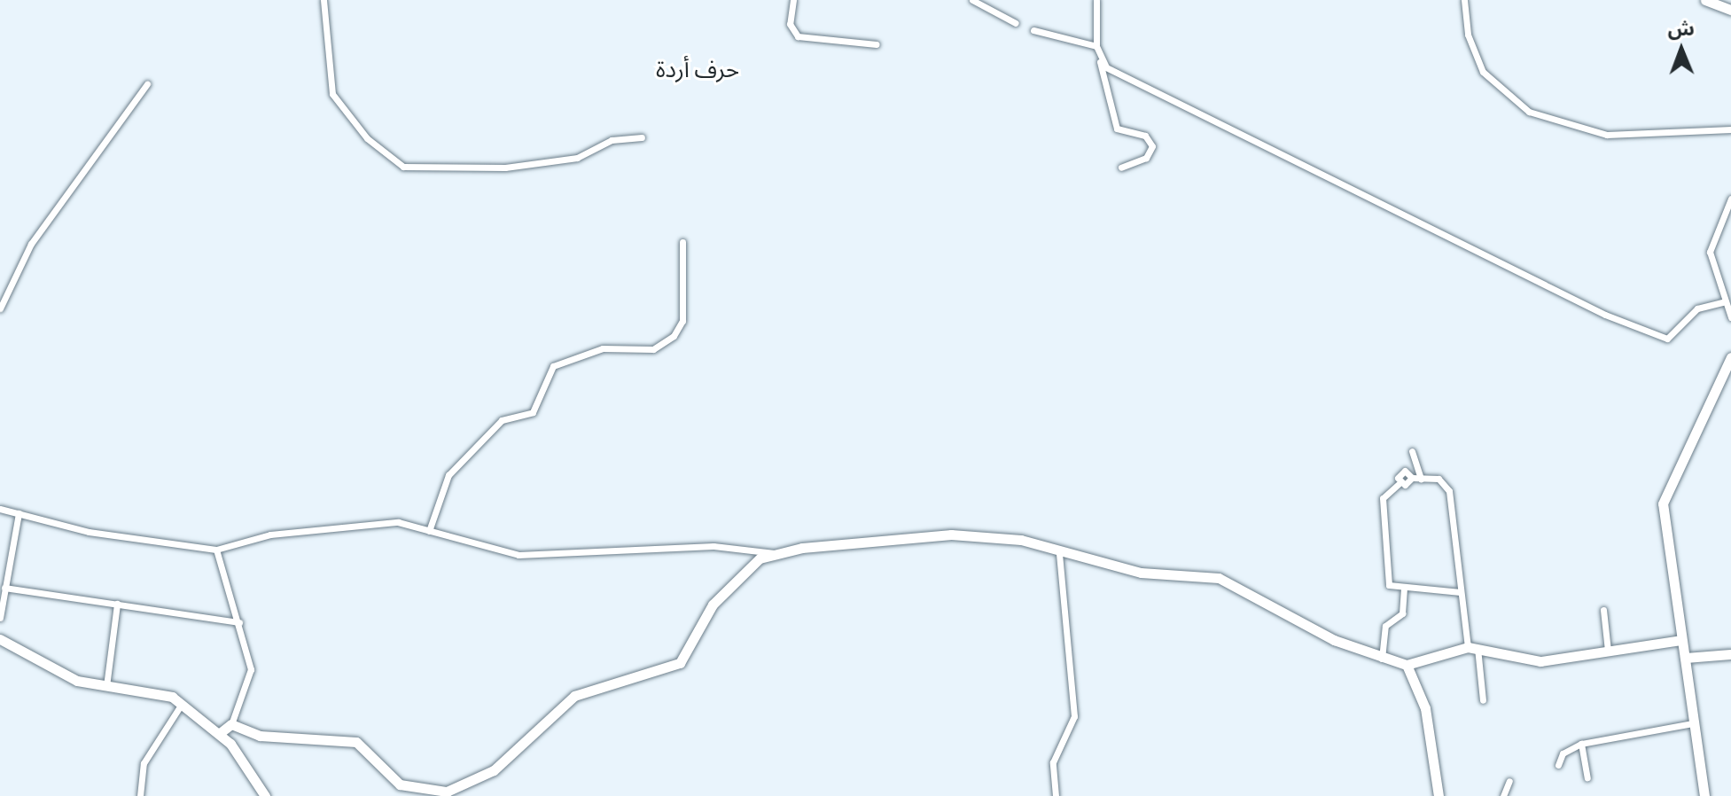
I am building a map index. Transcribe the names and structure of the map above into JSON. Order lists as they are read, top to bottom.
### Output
{
  "districts": ["حرف أردة"],
  "north": "top"
}
